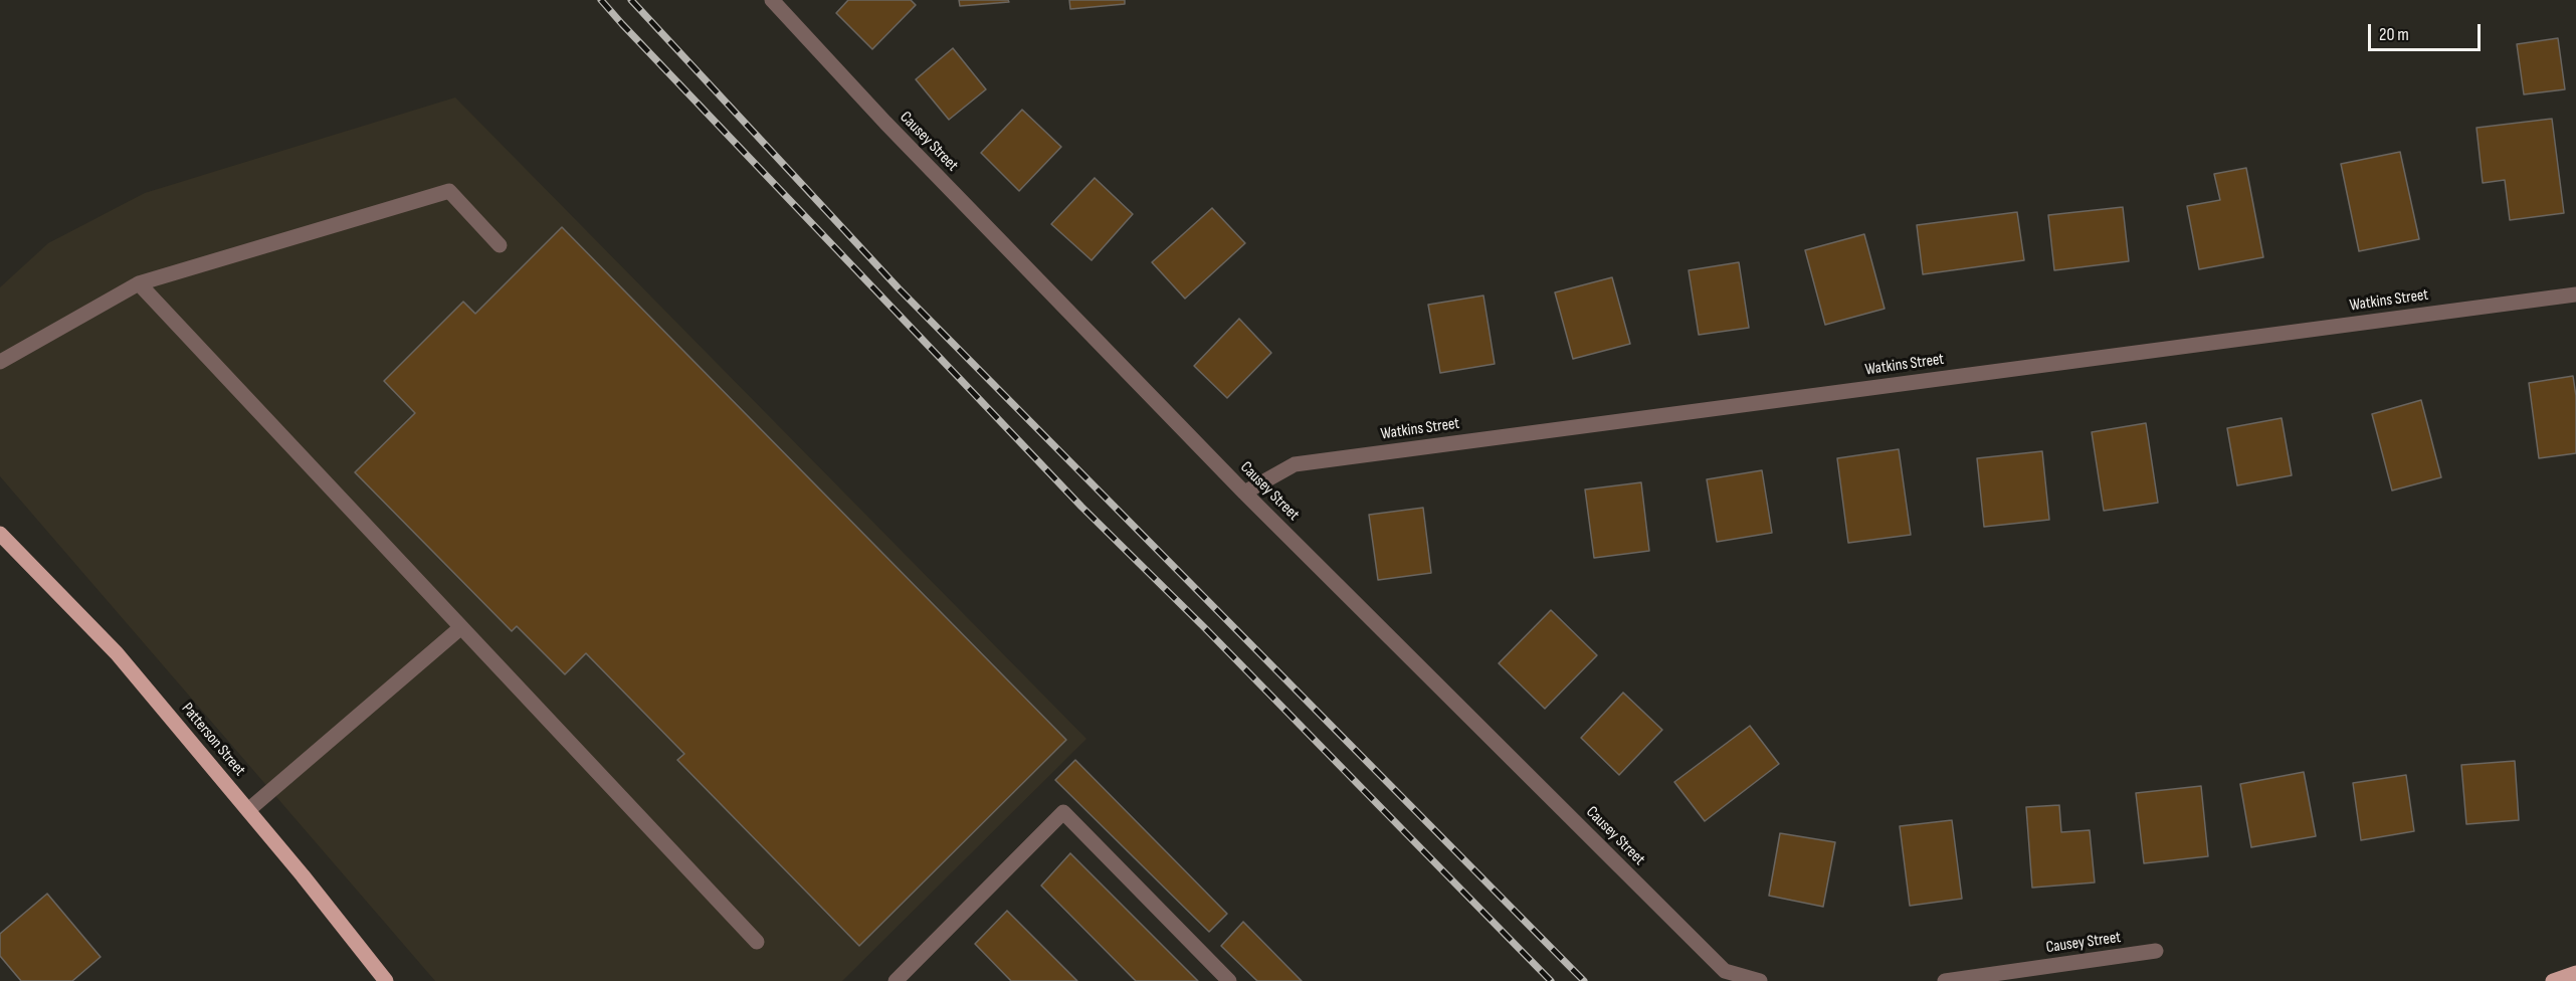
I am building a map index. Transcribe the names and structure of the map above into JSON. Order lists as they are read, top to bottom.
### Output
{
  "streets": {
    "main road": ["Patterson Street"],
    "street": ["Causey Street", "Watkins Street"]
  },
  "crossings": [
    ["Causey Street", "Watkins Street"]
  ],
  "scale_bar": "20 m"
}
